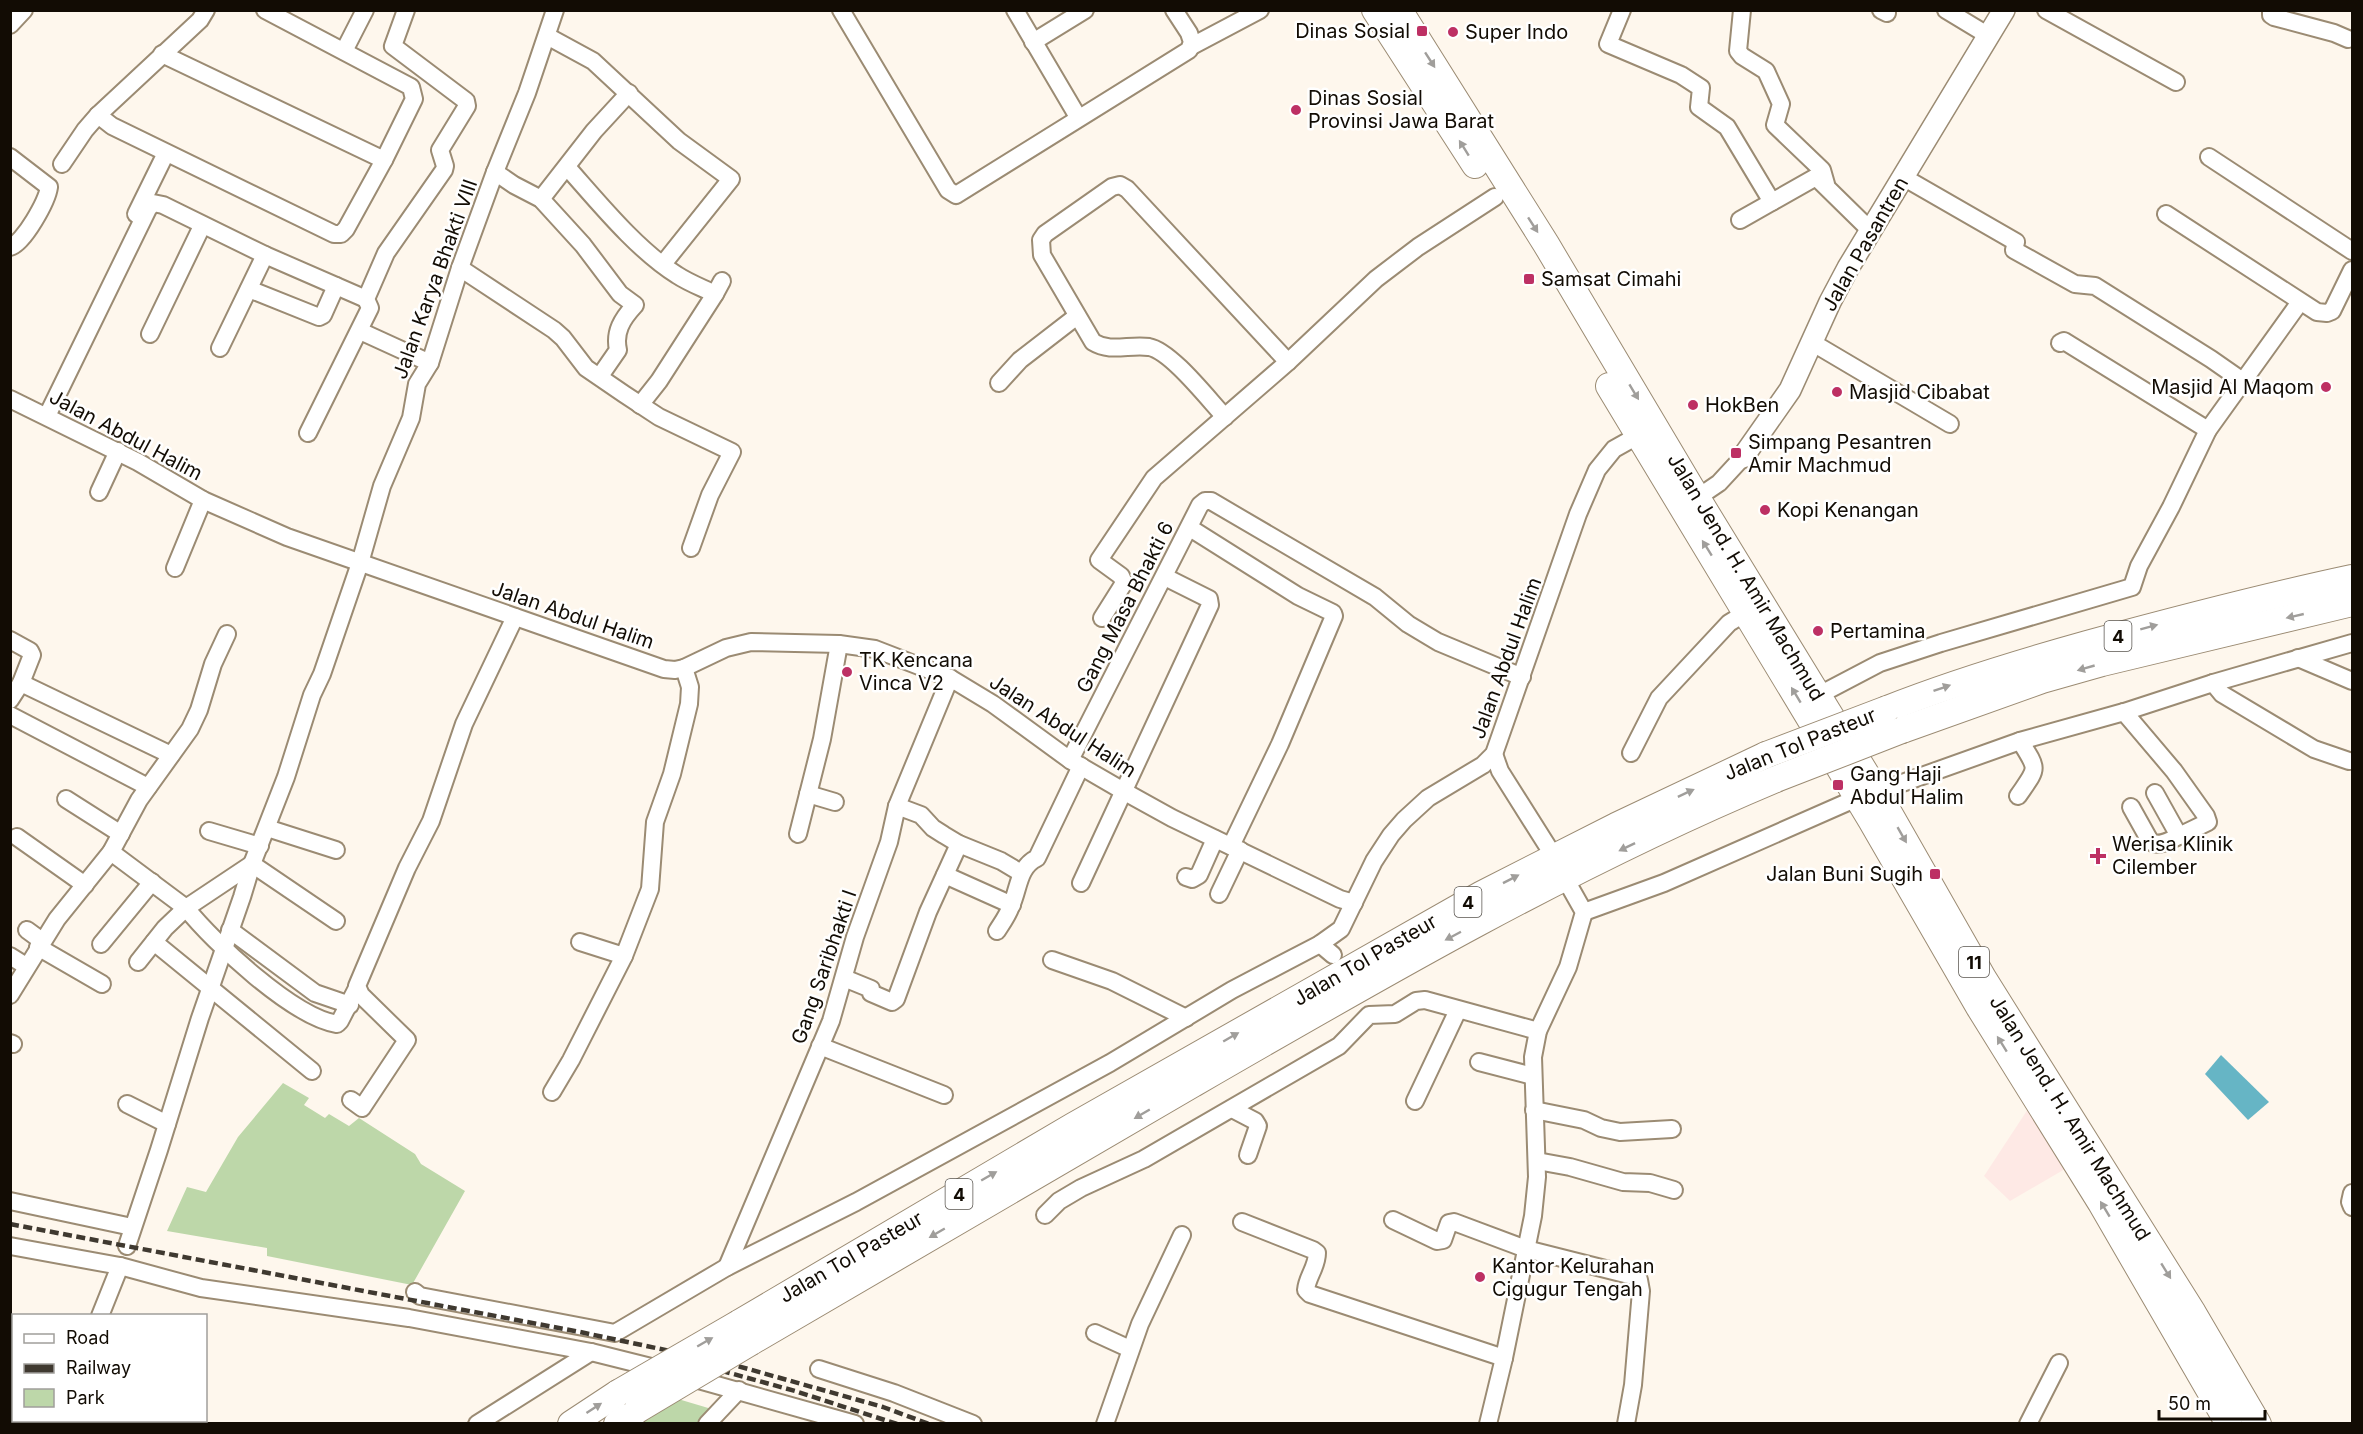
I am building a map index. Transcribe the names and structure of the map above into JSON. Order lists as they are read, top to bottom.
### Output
{
  "streets": {
    "highway": [
      "Jalan Jend. H. Amir Machmud",
      "4",
      "Jalan Tol Pasteur",
      "11"
    ],
    "main road": ["Jalan Pasantren"],
    "street": [
      "Jalan Karya Bhakti VIII",
      "Jalan Abdul Halim",
      "Gang Masa Bhakti 6",
      "Gang Saribhakti I"
    ]
  },
  "crossings": [
    ["Jalan Pasantren", "Jalan Jend. H. Amir Machmud"],
    ["Jalan Karya Bhakti VIII", "Jalan Abdul Halim"],
    ["Jalan Abdul Halim", "Jalan Jend. H. Amir Machmud"],
    ["Jalan Abdul Halim", "Gang Masa Bhakti 6"],
    ["Jalan Abdul Halim", "Gang Saribhakti I"]
  ],
  "places": {
    "transit": [
      "Dinas Sosial",
      "Samsat Cimahi",
      "Simpang Pesantren Amir Machmud",
      "Gang Haji Abdul Halim",
      "Jalan Buni Sugih"
    ],
    "other": [
      "Super Indo",
      "Dinas Sosial Provinsi Jawa Barat",
      "Masjid Al Maqom",
      "Masjid Cibabat",
      "HokBen",
      "Kopi Kenangan",
      "Pertamina",
      "TK Kencana Vinca V2",
      "Kantor Kelurahan Cigugur Tengah"
    ],
    "health": ["Werisa Klinik Cilember"]
  },
  "legend": ["Road", "Railway", "Park"],
  "scale_bar": "50 m"
}
